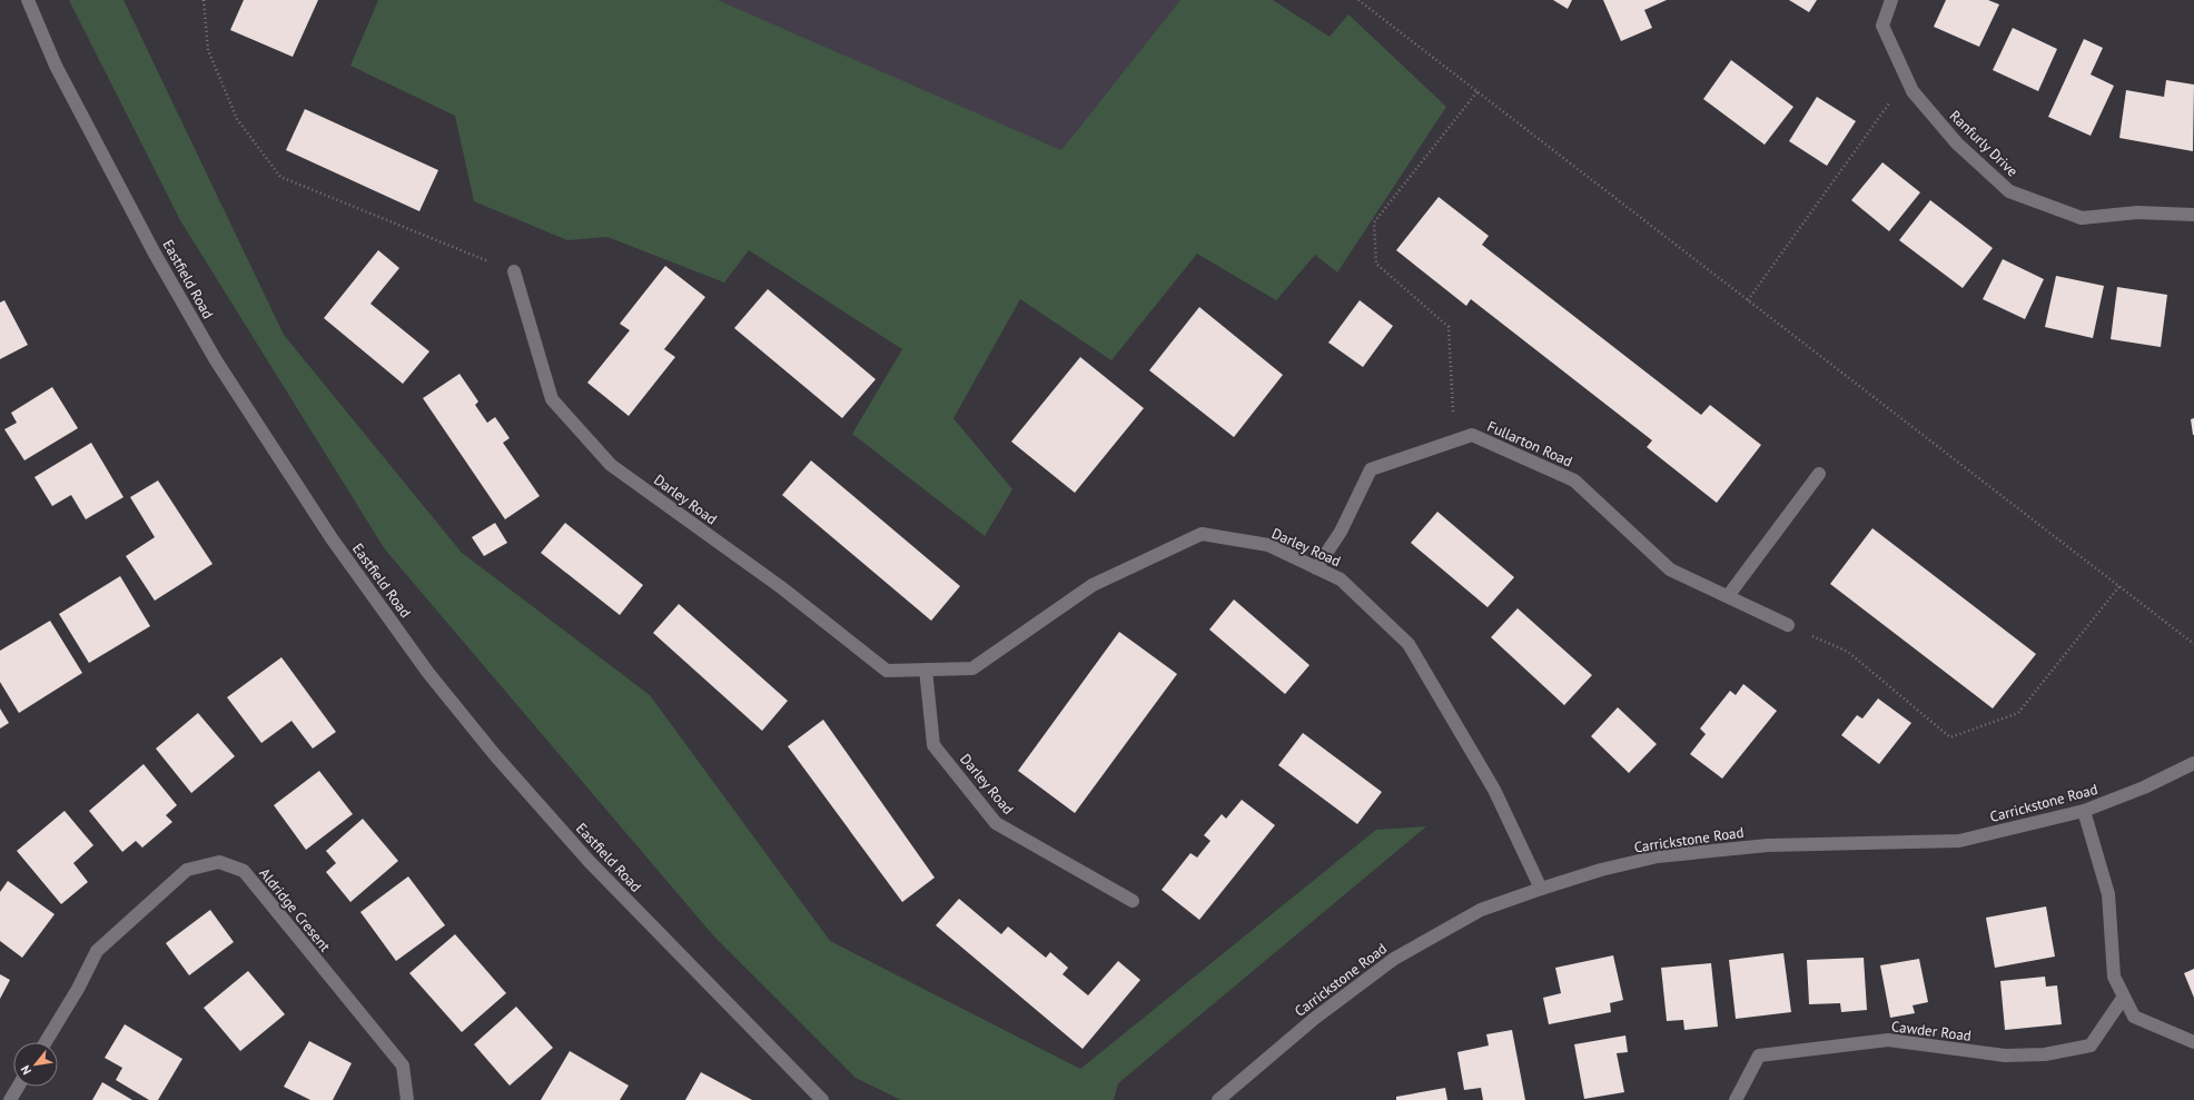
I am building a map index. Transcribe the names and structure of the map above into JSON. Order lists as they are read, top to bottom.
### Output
{
  "streets": {
    "street": [
      "Ranfurly Drive",
      "Eastfield Road",
      "Fullarton Road",
      "Darley Road",
      "Carrickstone Road",
      "Aldridge Cresent",
      "Cawder Road"
    ]
  },
  "crossings": [
    ["Fullarton Road", "Darley Road"],
    ["Darley Road", "Carrickstone Road"]
  ],
  "north": "bottom left"
}
